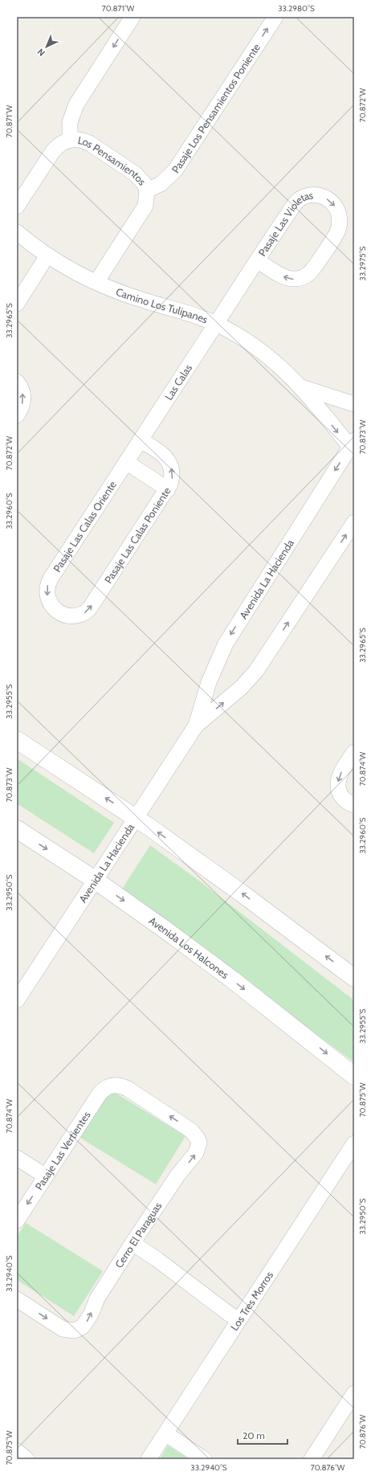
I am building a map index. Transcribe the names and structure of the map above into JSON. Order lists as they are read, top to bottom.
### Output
{
  "streets": {
    "street": [
      "Pasaje Los Pensamientos Poniente",
      "Los Pensamientos",
      "Pasaje Las Violetas",
      "Camino Los Tulipanes",
      "Las Calas",
      "Pasaje Las Calas Oriente",
      "Pasaje Las Calas Poniente",
      "Avenida La Hacienda",
      "Avenida Los Halcones",
      "Pasaje Las Vertientes",
      "Cerro El Paraguas",
      "Los Tres Morros"
    ]
  },
  "crossings": [
    ["Pasaje Los Pensamientos Poniente", "Los Pensamientos"],
    ["Los Pensamientos", "Camino Los Tulipanes"],
    ["Pasaje Las Violetas", "Camino Los Tulipanes"],
    ["Pasaje Las Violetas", "Las Calas"],
    ["Camino Los Tulipanes", "Las Calas"],
    ["Camino Los Tulipanes", "Avenida La Hacienda"],
    ["Las Calas", "Pasaje Las Calas Oriente"],
    ["Las Calas", "Pasaje Las Calas Poniente"],
    ["Pasaje Las Calas Oriente", "Pasaje Las Calas Poniente"],
    ["Avenida La Hacienda", "Avenida Los Halcones"],
    ["Pasaje Las Vertientes", "Cerro El Paraguas"]
  ],
  "one_way": ["Pasaje Las Calas Oriente"],
  "scale_bar": "20 m",
  "north": "bottom left",
  "coordinates": [
    "70.871°W",
    "33.2980°S",
    "70.872°W",
    "33.2975°S",
    "33.2965°S",
    "70.873°W",
    "33.2960°S",
    "33.2955°S",
    "70.874°W",
    "33.2950°S",
    "70.875°W",
    "33.2940°S",
    "70.876°W"
  ]
}
